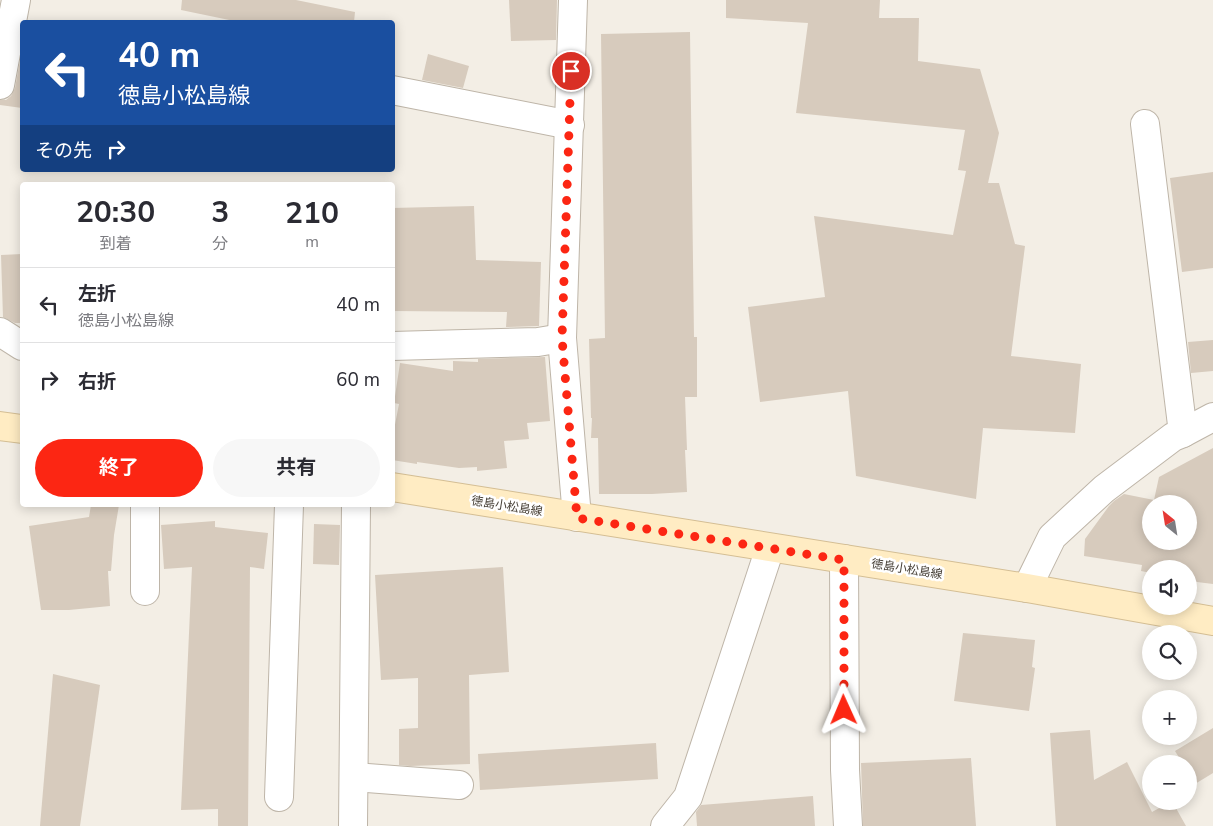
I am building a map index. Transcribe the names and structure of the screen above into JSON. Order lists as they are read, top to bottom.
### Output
{
  "streets": {
    "main road": ["徳島小松島線"]
  },
  "north": "top left",
  "page": {
    "turn": ["40 m", "徳島小松島線"],
    "then": "その先",
    "eta": [
      "20:30",
      "到着",
      "3",
      "分",
      "210",
      "m"
    ],
    "list": [
      {
        "name": "左折",
        "note": "徳島小松島線",
        "value": "40 m"
      },
      {
        "name": "右折",
        "value": "60 m"
      }
    ],
    "buttons": ["終了", "共有"],
    "map_buttons": ["+", "−"]
  }
}
